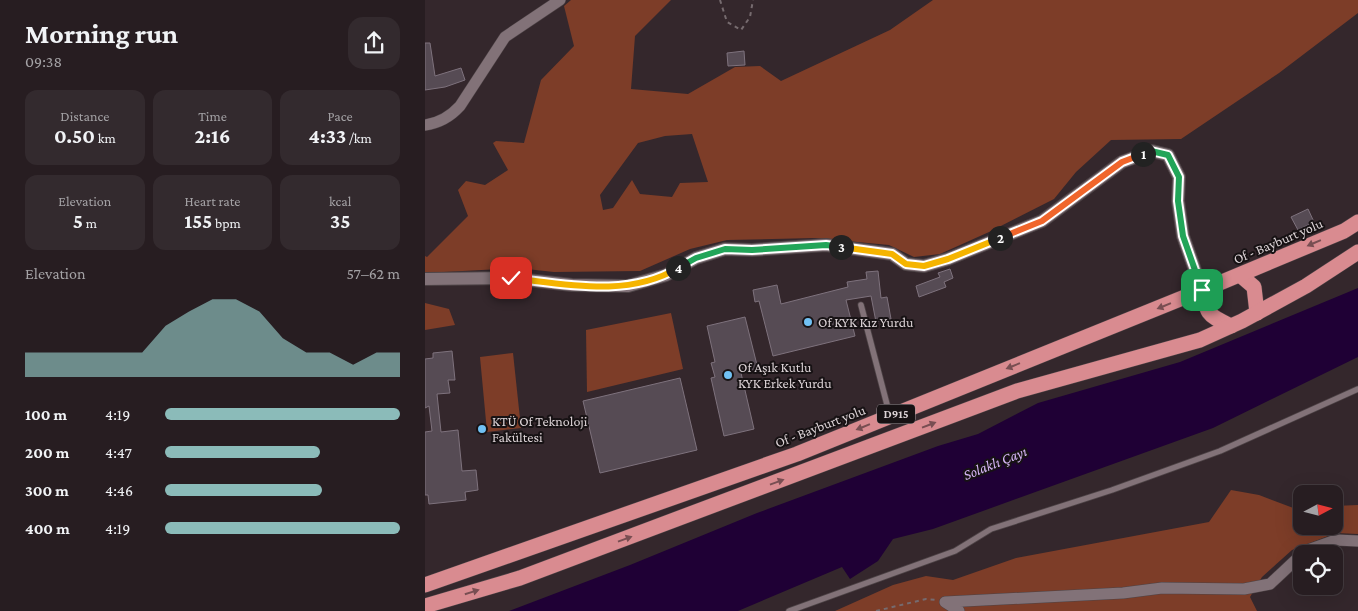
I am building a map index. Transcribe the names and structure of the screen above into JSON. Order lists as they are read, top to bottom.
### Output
{
  "streets": {
    "highway": ["Of - Bayburt yolu", "D915"]
  },
  "crossings": [
    ["Of - Bayburt yolu", "D915"]
  ],
  "water": ["Solaklı Çayı"],
  "places": ["Of KYK Kız Yurdu", "Of Aşık Kutlu KYK Erkek Yurdu", "KTÜ Of Teknoloji Fakültesi"],
  "north": "right",
  "page": {
    "heading": ["Morning run", "09:38"],
    "stats": [
      ["Distance", "0.50 km"],
      ["Time", "2:16"],
      ["Pace", "4:33 /km"],
      ["Elevation", "5 m"],
      ["Heart rate", "155 bpm"],
      ["kcal", "35"]
    ],
    "pins": [
      "1",
      "2",
      "3",
      "4"
    ],
    "chart": ["Elevation", "57–62 m"],
    "list": [
      {
        "name": "100 m",
        "note": "4:19"
      },
      {
        "name": "200 m",
        "note": "4:47"
      },
      {
        "name": "300 m",
        "note": "4:46"
      },
      {
        "name": "400 m",
        "note": "4:19"
      }
    ]
  }
}
